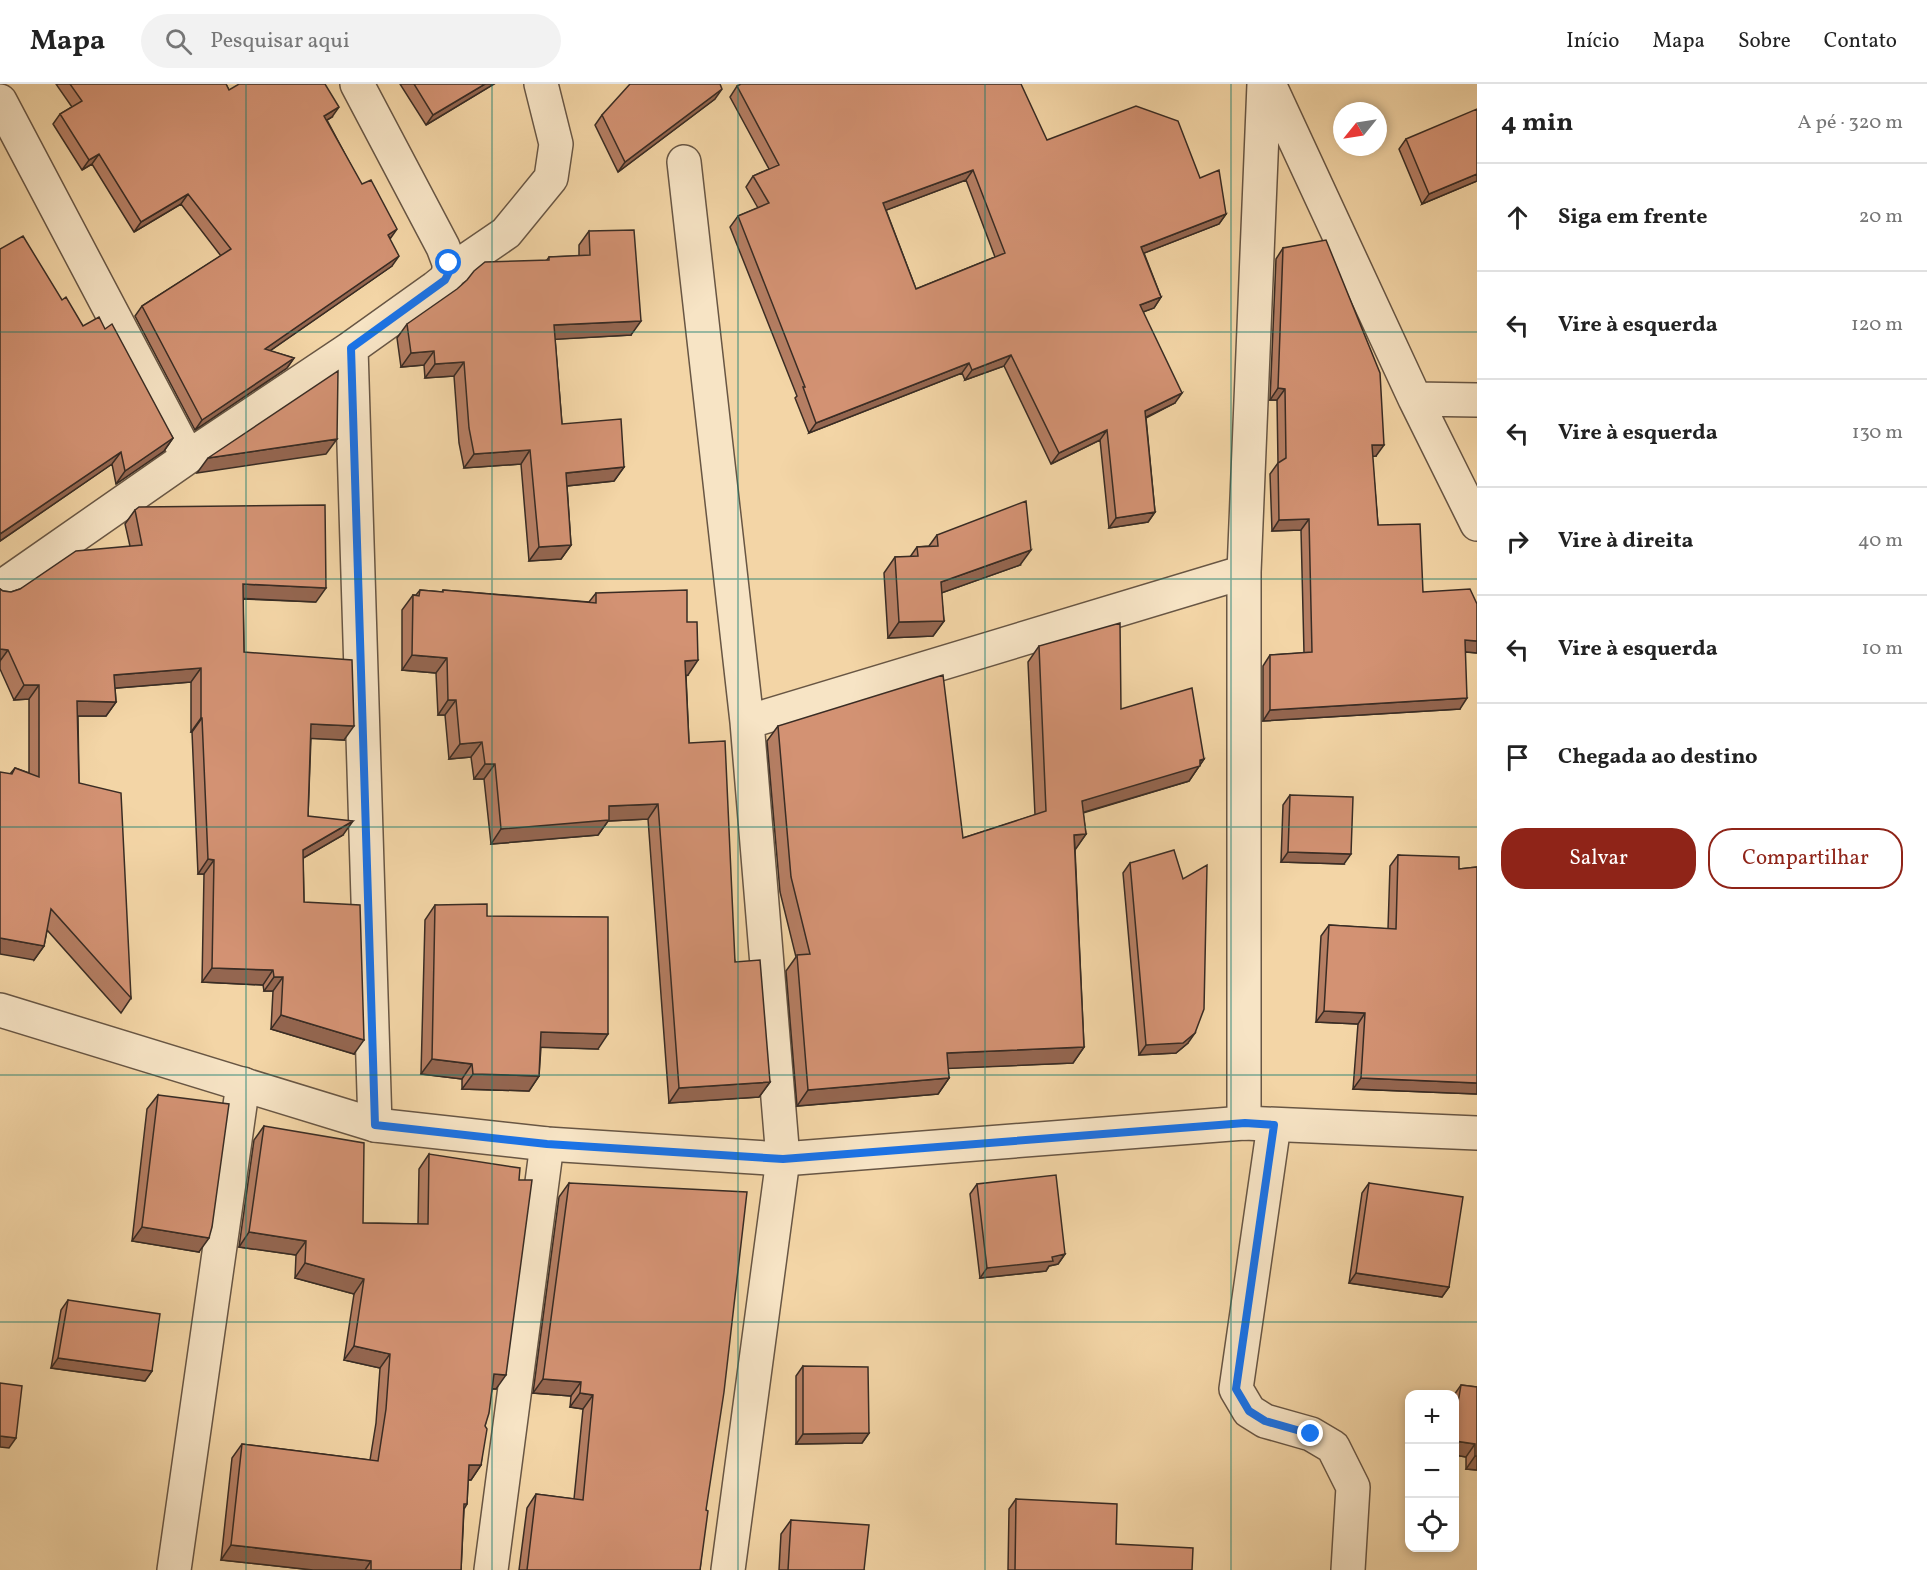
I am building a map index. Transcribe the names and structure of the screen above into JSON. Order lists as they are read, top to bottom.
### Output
{
  "north": "bottom left",
  "page": {
    "header": "Mapa",
    "search": "Pesquisar aqui",
    "nav": [
      "Início",
      "Mapa",
      "Sobre",
      "Contato"
    ],
    "heading": ["4 min", "A pé · 320 m"],
    "list": [
      ["Siga em frente", "20 m"],
      ["Vire à esquerda", "120 m"],
      ["Vire à esquerda", "130 m"],
      ["Vire à direita", "40 m"],
      ["Vire à esquerda", "10 m"],
      "Chegada ao destino"
    ],
    "buttons": ["Salvar", "Compartilhar"],
    "map_buttons": ["+", "−"]
  }
}
